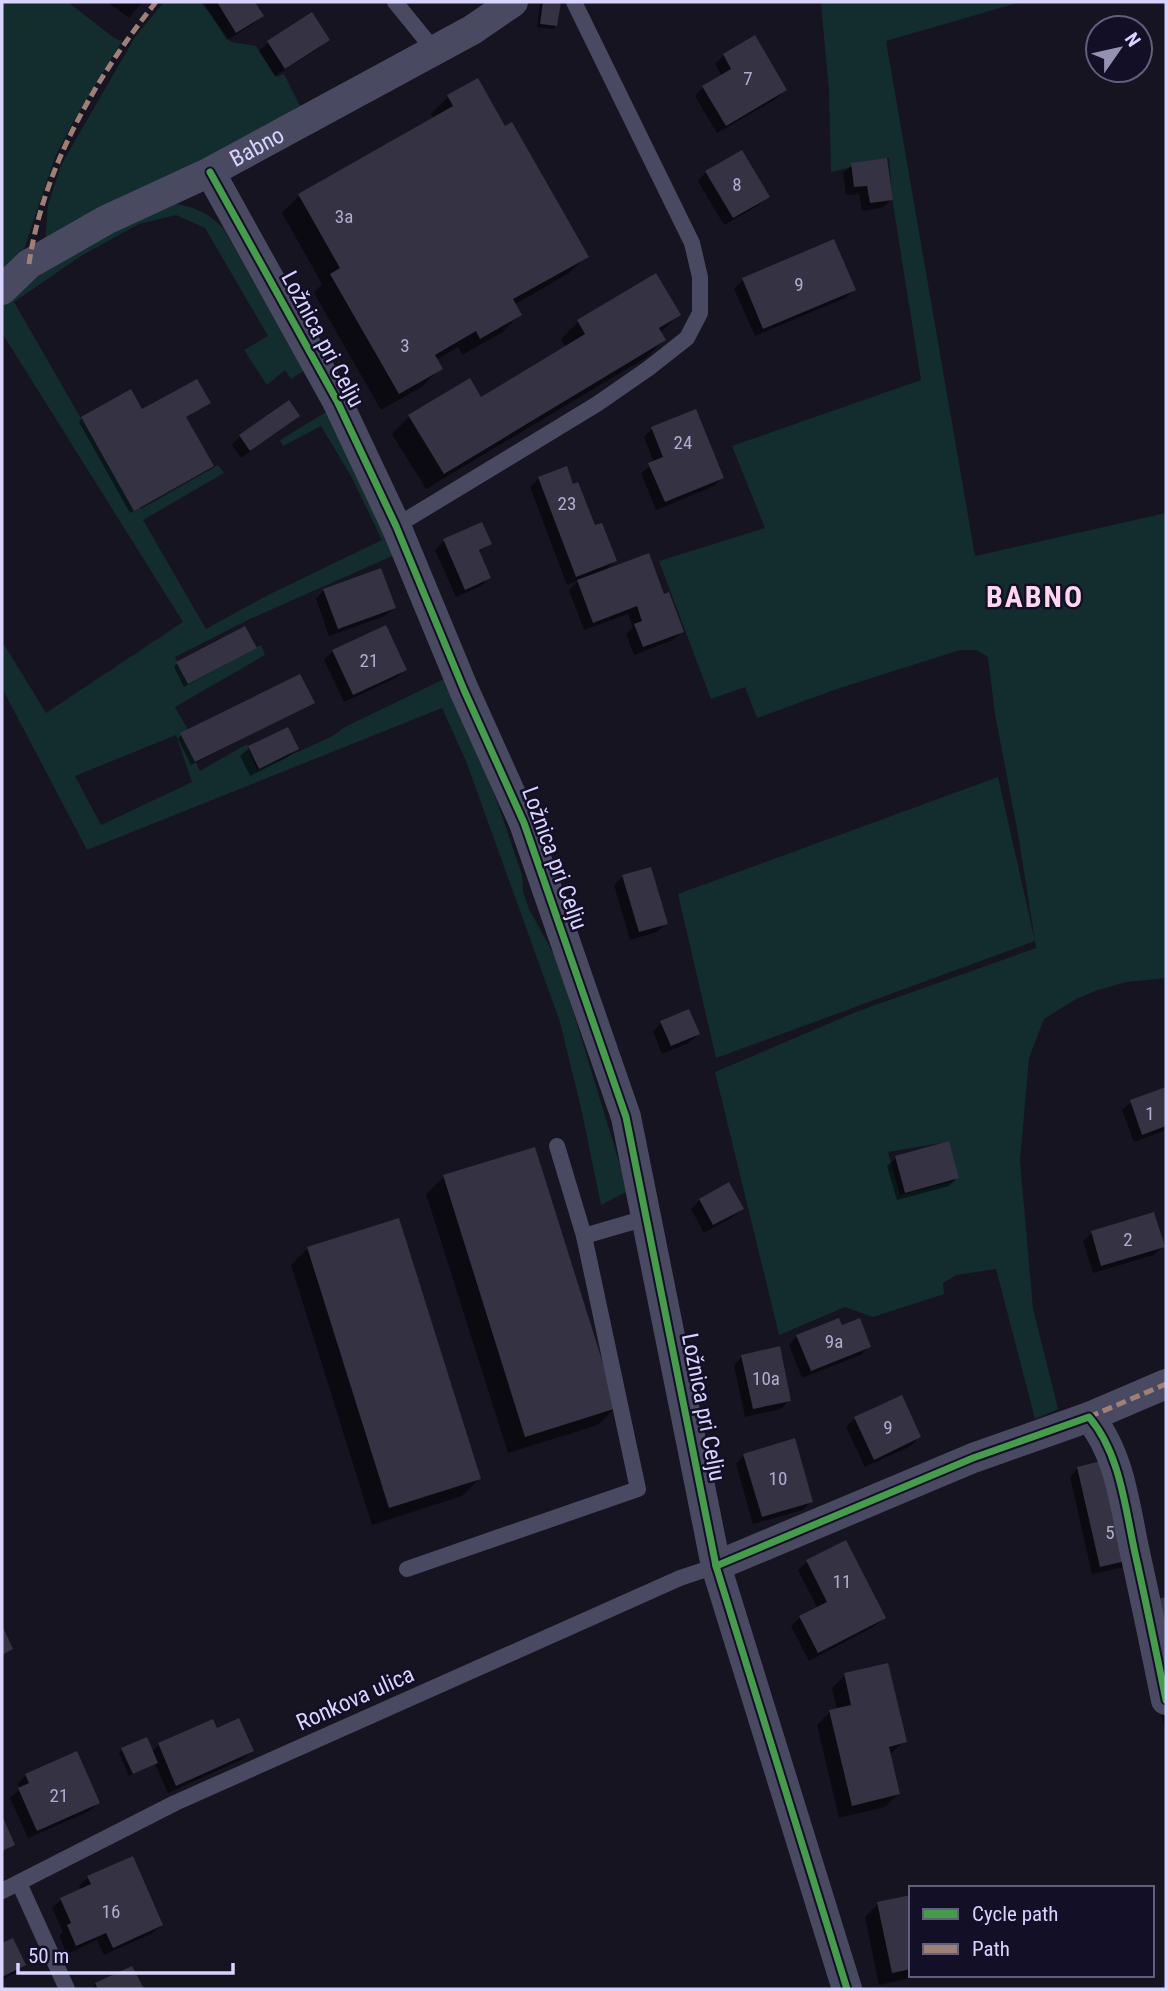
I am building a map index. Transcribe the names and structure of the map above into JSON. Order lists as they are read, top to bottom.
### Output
{
  "streets": {
    "street": ["Babno", "Ložnica pri Celju"],
    "lane": ["Ronkova ulica"]
  },
  "crossings": [
    ["Babno", "Ložnica pri Celju"],
    ["Ložnica pri Celju", "Ronkova ulica"]
  ],
  "districts": ["BABNO"],
  "house_numbers": [
    "7",
    "8",
    "3a",
    "9",
    "3",
    "24",
    "23",
    "21",
    "1",
    "2",
    "9a",
    "10a",
    "9",
    "10",
    "5",
    "11",
    "21",
    "16"
  ],
  "legend": ["Cycle path", "Path"],
  "scale_bar": "50 m",
  "north": "top right"
}
